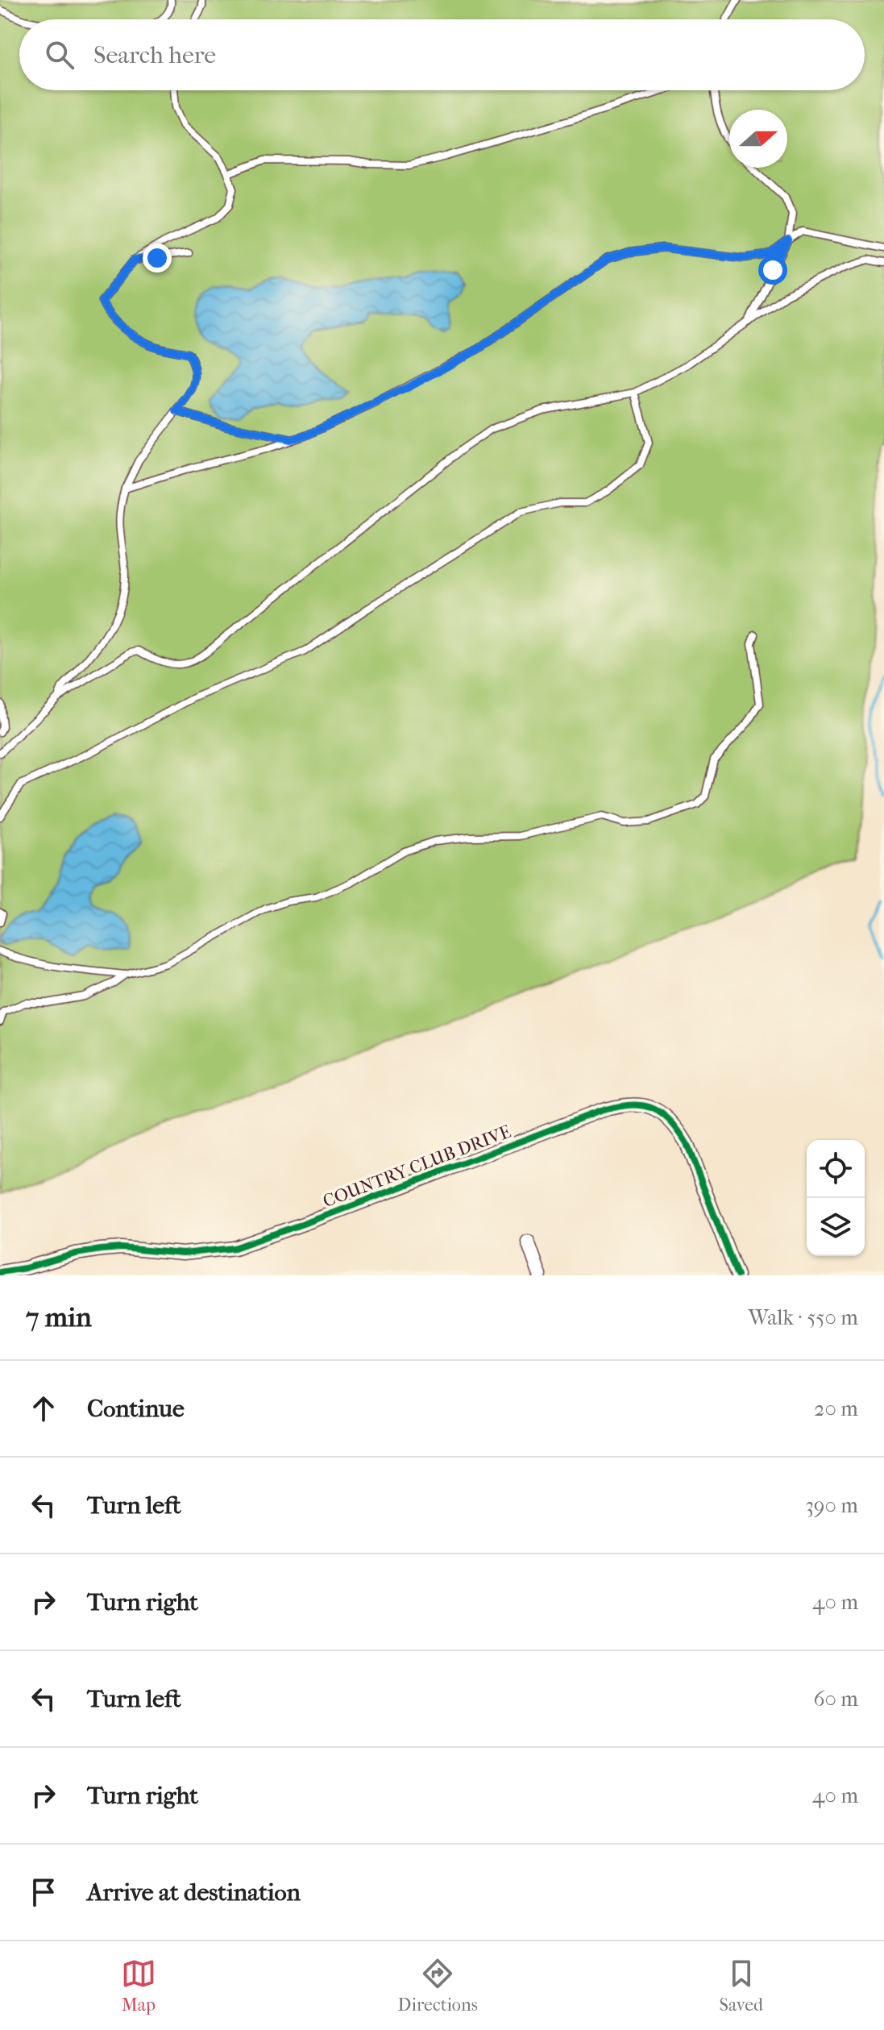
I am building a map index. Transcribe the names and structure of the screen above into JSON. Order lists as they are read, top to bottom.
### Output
{
  "streets": {
    "street": ["COUNTRY CLUB DRIVE"]
  },
  "north": "right",
  "page": {
    "search": "Search here",
    "heading": ["7 min", "Walk · 550 m"],
    "list": [
      ["Continue", "20 m"],
      ["Turn left", "390 m"],
      ["Turn right", "40 m"],
      ["Turn left", "60 m"],
      ["Turn right", "40 m"],
      "Arrive at destination"
    ],
    "nav": ["Map", "Directions", "Saved"]
  }
}
